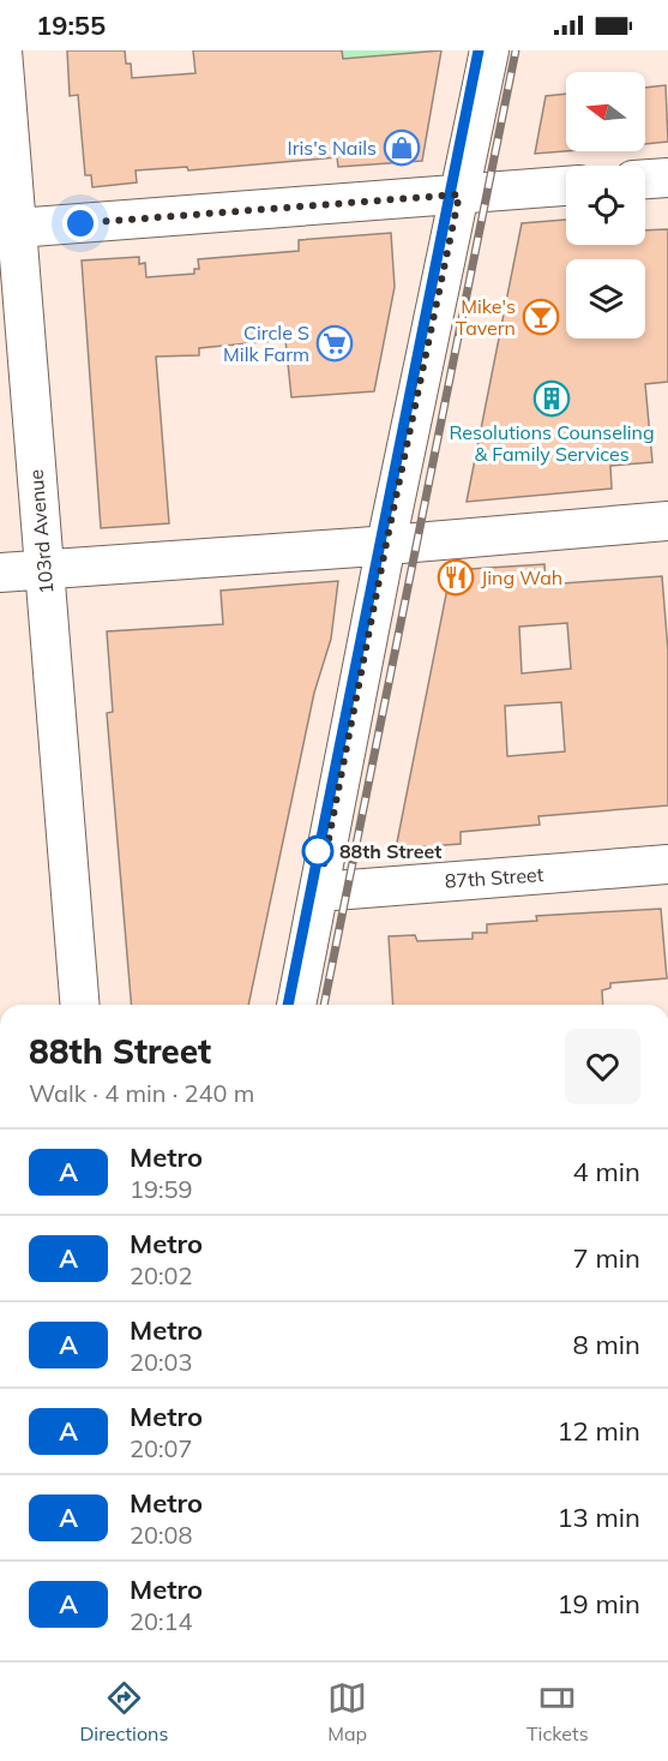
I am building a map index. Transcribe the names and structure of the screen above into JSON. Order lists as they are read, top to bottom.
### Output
{
  "streets": {
    "street": ["103rd Avenue", "87th Street"]
  },
  "places": {
    "shop": ["Iris's Nails"],
    "bar": ["Mike's Tavern"],
    "supermarket": ["Circle S Milk Farm"],
    "building": ["Resolutions Counseling & Family Services"],
    "restaurant": ["Jing Wah"],
    "other": ["88th Street"]
  },
  "lines": ["metro line A"],
  "north": "left",
  "page": {
    "status": "19:55",
    "heading": ["88th Street", "Walk · 4 min · 240 m"],
    "list": [
      {
        "mark": "A",
        "name": "Metro",
        "note": "19:59",
        "value": "4 min"
      },
      {
        "mark": "A",
        "name": "Metro",
        "note": "20:02",
        "value": "7 min"
      },
      {
        "mark": "A",
        "name": "Metro",
        "note": "20:03",
        "value": "8 min"
      },
      {
        "mark": "A",
        "name": "Metro",
        "note": "20:07",
        "value": "12 min"
      },
      {
        "mark": "A",
        "name": "Metro",
        "note": "20:08",
        "value": "13 min"
      },
      {
        "mark": "A",
        "name": "Metro",
        "note": "20:14",
        "value": "19 min"
      }
    ],
    "tabs": ["Directions", "Map", "Tickets"]
  }
}
